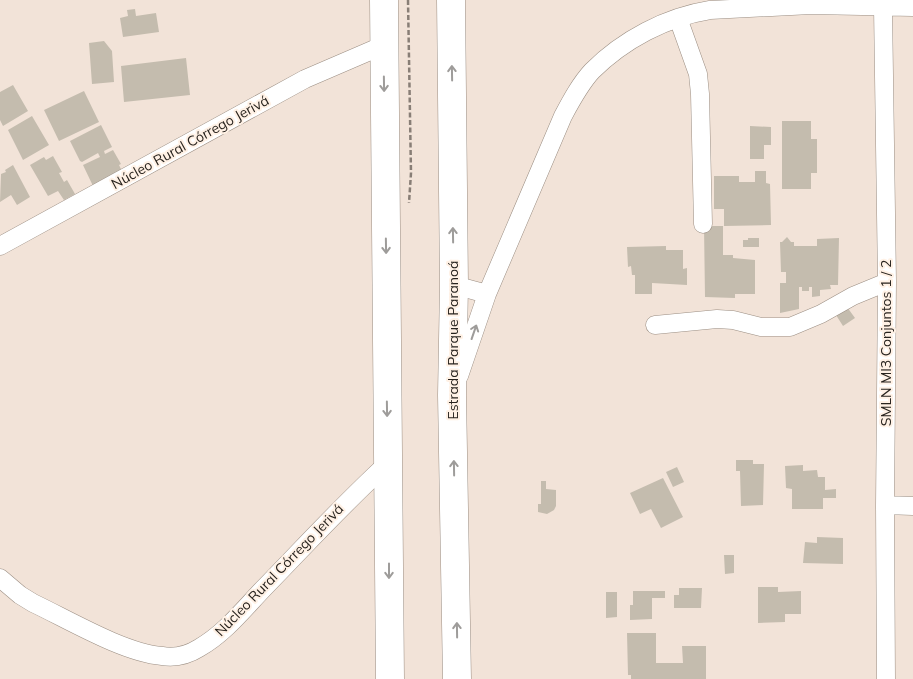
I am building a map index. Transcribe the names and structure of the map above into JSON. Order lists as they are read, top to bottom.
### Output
{
  "streets": {
    "main road": ["Estrada Parque Paranoá"],
    "street": ["Núcleo Rural Córrego Jerivá", "SMLN MI3 Conjuntos 1 / 2"]
  }
}
